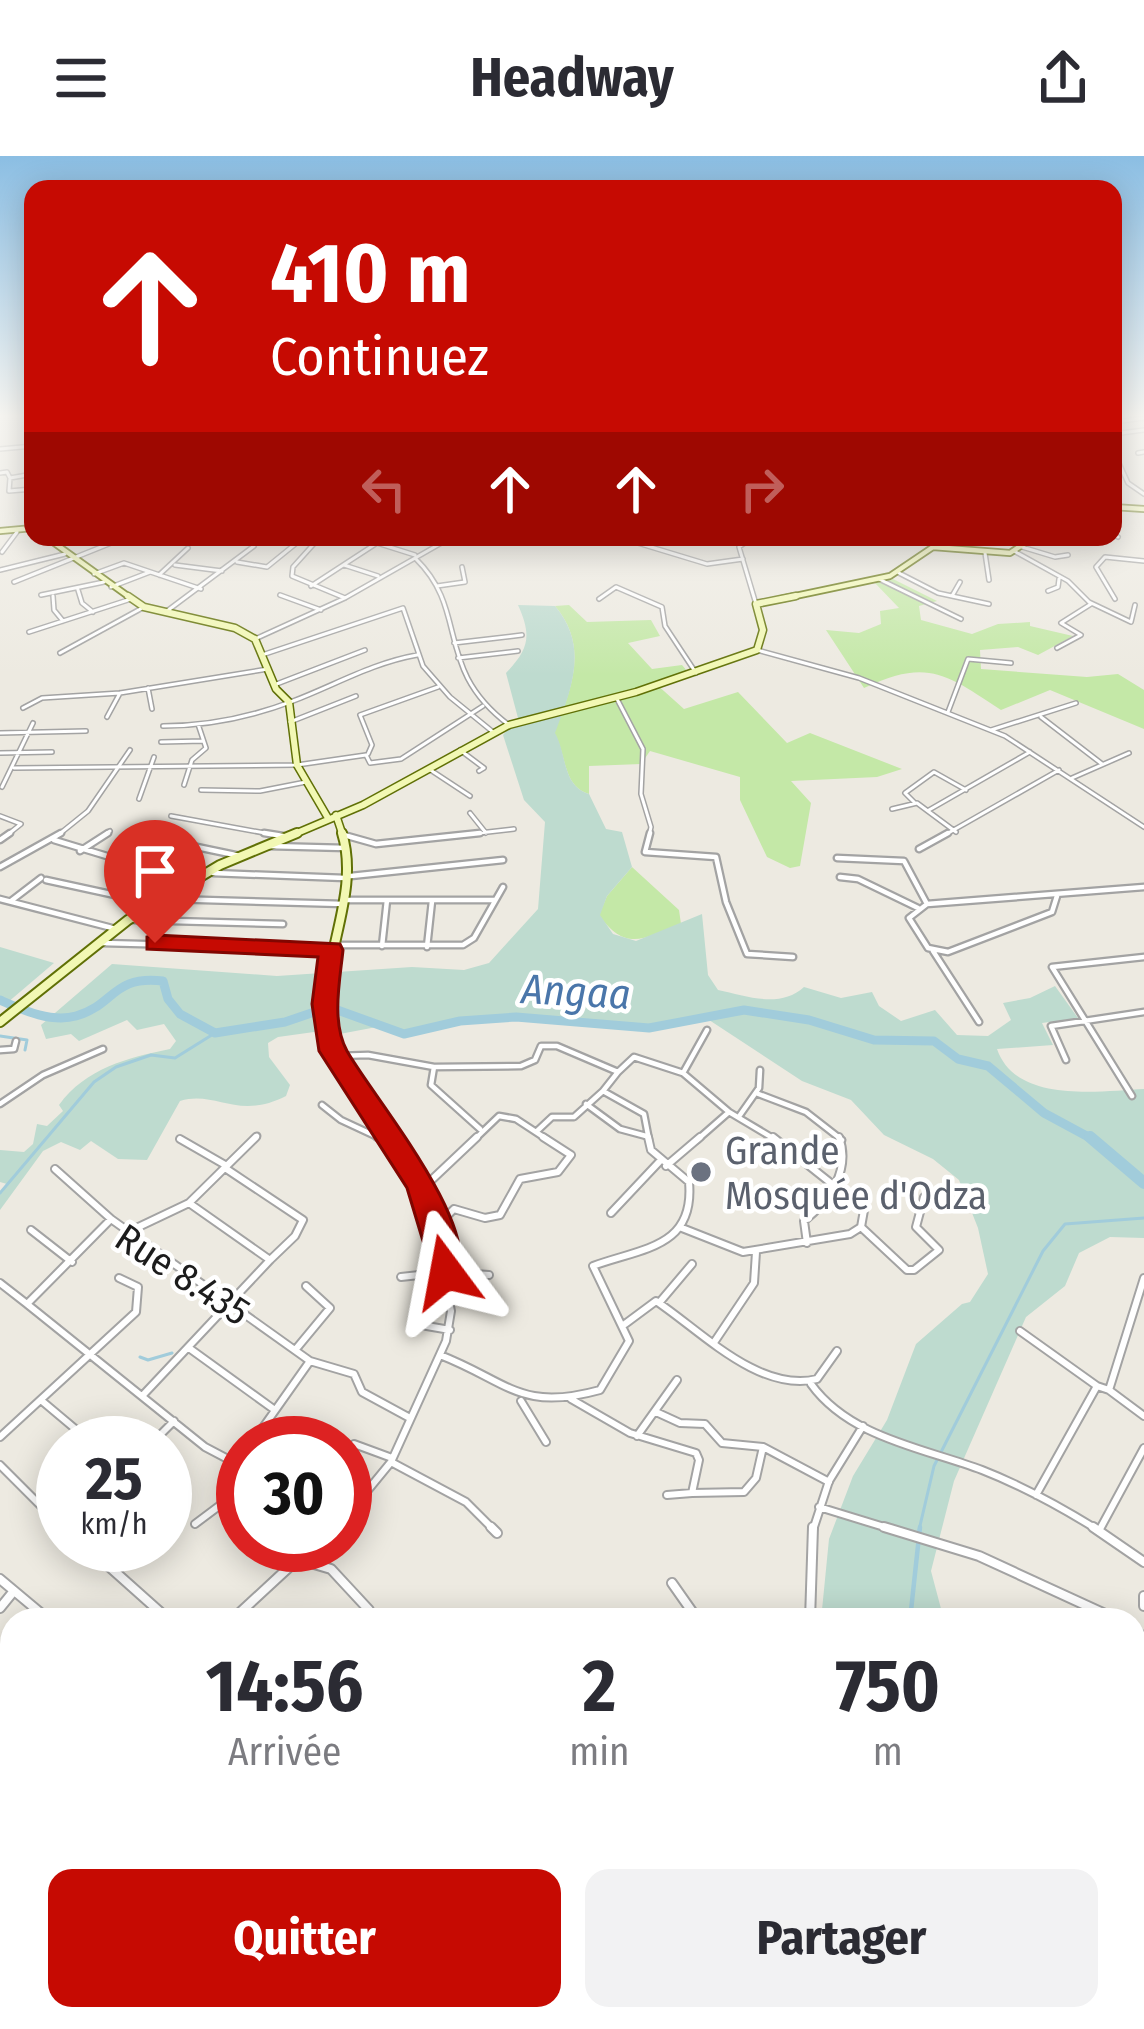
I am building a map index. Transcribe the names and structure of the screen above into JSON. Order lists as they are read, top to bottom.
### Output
{
  "streets": {
    "street": ["Rue 8.435"]
  },
  "water": ["Angaa"],
  "places": ["Grande Mosquée d'Odza"],
  "page": {
    "header": "Headway",
    "turn": ["410 m", "Continuez"],
    "speed": "25 km/h",
    "limit": "30",
    "eta": [
      "14:56",
      "Arrivée",
      "2",
      "min",
      "750",
      "m"
    ],
    "buttons": ["Quitter", "Partager"]
  }
}
